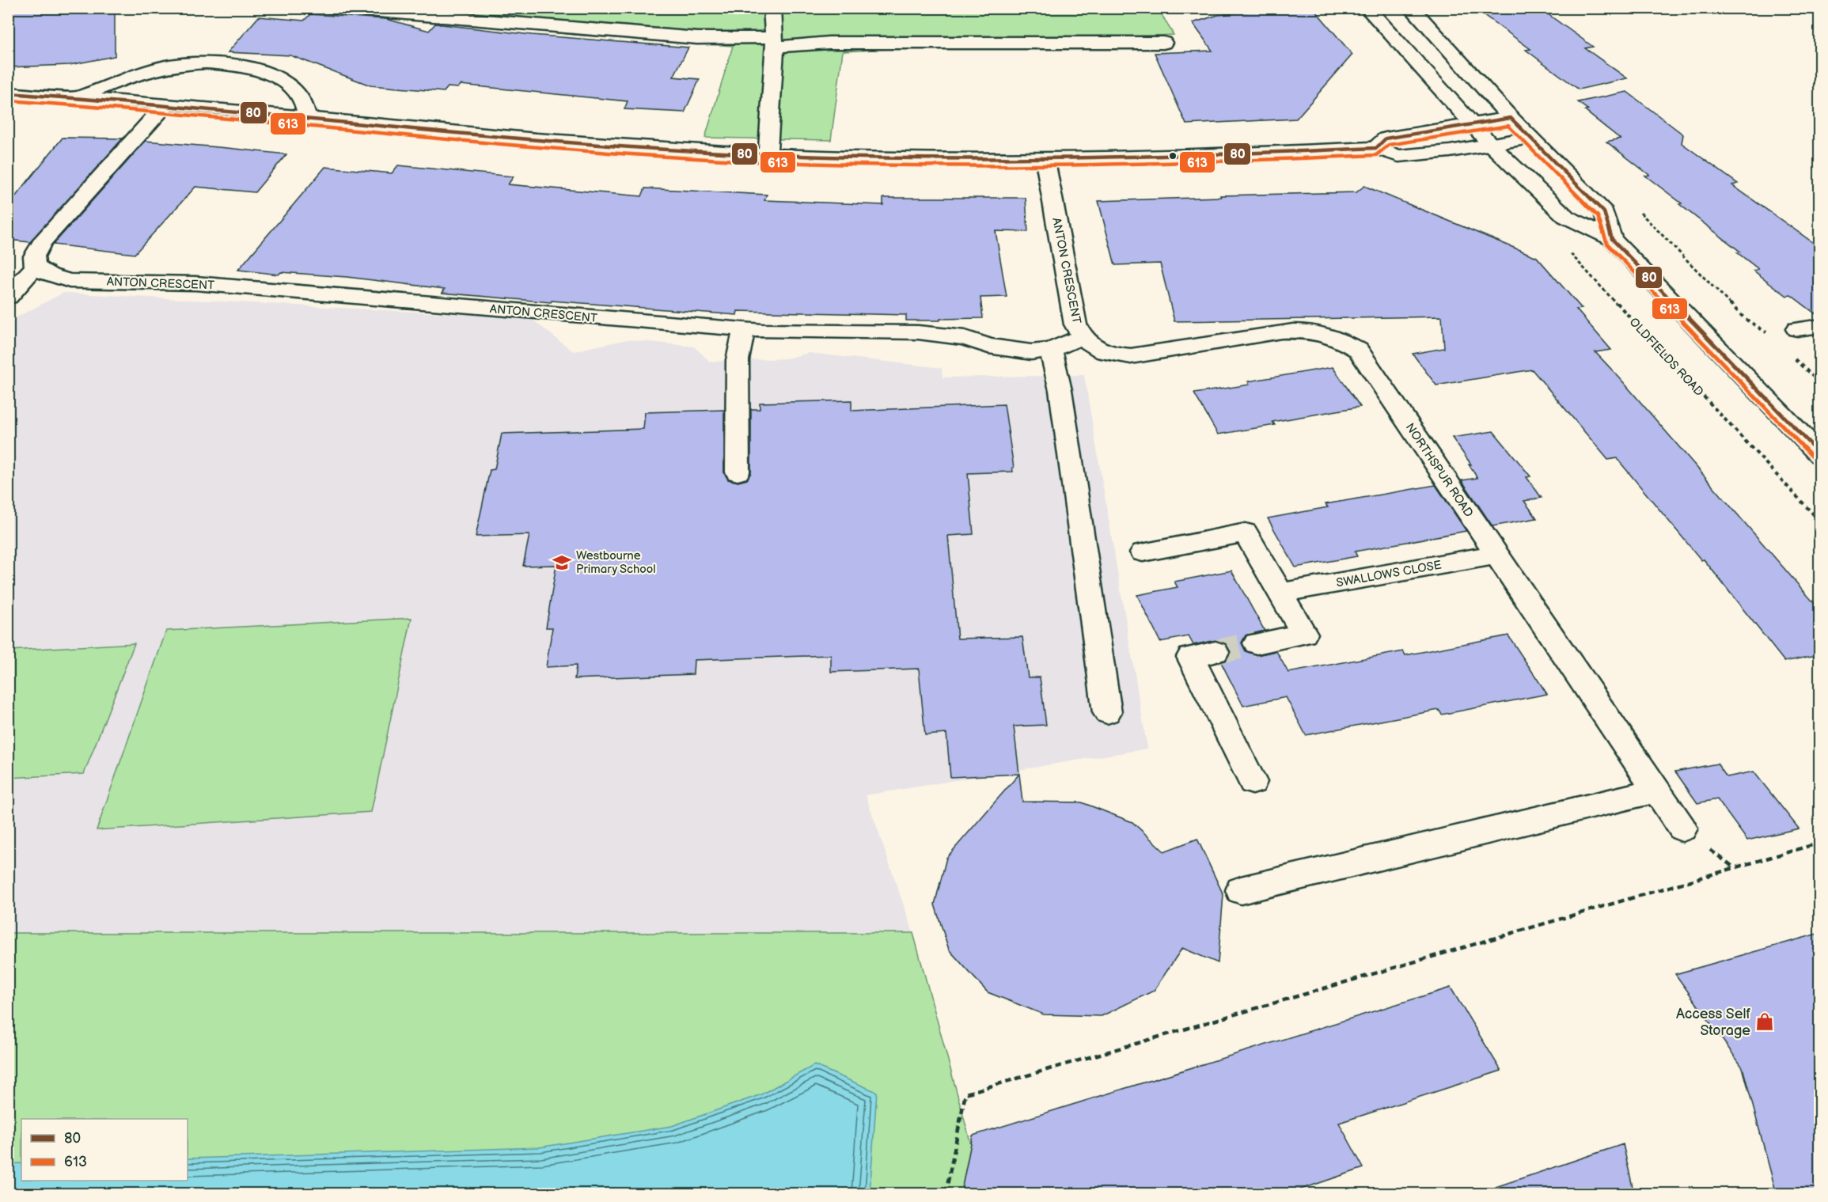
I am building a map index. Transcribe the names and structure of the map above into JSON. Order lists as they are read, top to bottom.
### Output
{
  "streets": {
    "main road": ["ANTON CRESCENT", "NORTHSPUR ROAD", "SWALLOWS CLOSE"],
    "path": ["OLDFIELDS ROAD"]
  },
  "crossings": [
    ["ANTON CRESCENT", "NORTHSPUR ROAD"],
    ["NORTHSPUR ROAD", "SWALLOWS CLOSE"]
  ],
  "places": {
    "school or university": ["Westbourne Primary School"],
    "shop": ["Access Self Storage"]
  },
  "lines": ["transit line 80", "transit line 613"],
  "legend": ["80", "613"]
}
